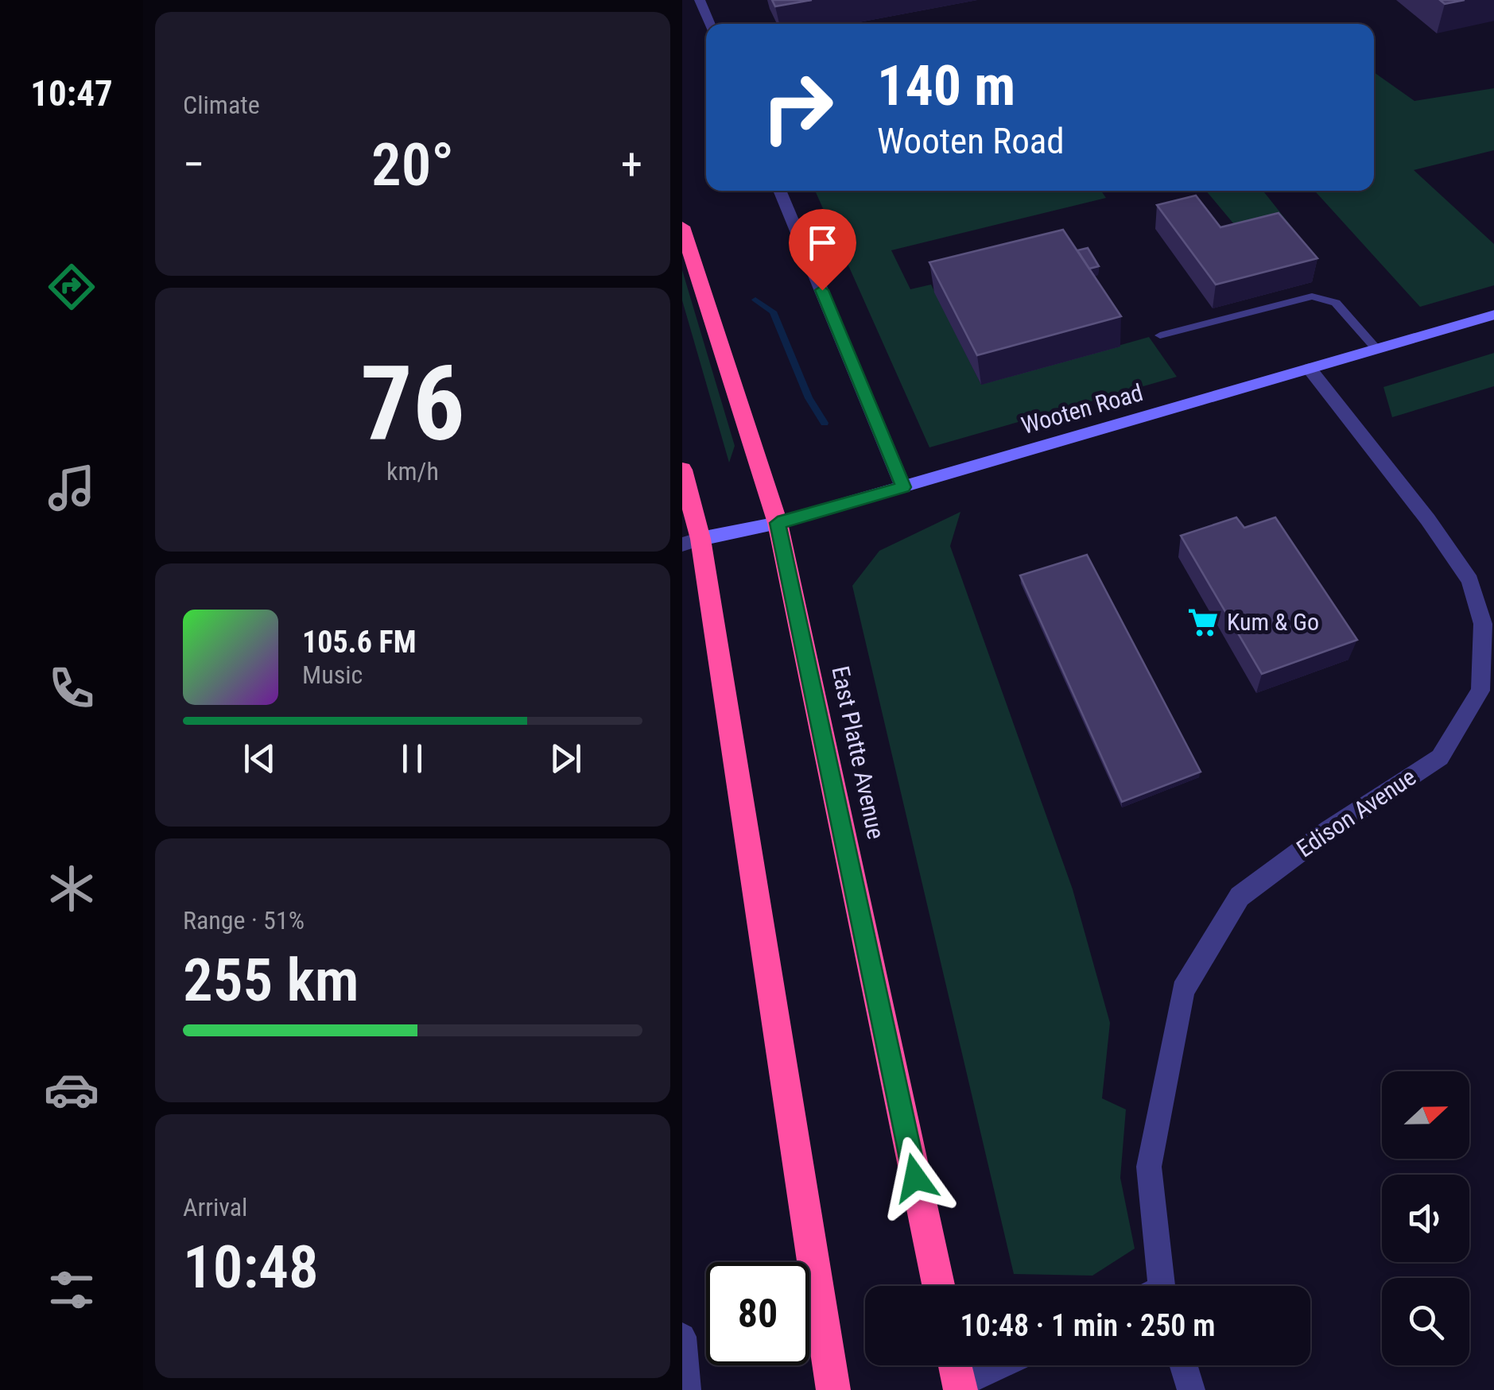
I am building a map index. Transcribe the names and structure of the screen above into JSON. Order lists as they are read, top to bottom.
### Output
{
  "streets": {
    "highway": ["East Platte Avenue"],
    "street": ["Wooten Road", "Edison Avenue"]
  },
  "crossings": [
    ["Wooten Road", "East Platte Avenue"],
    ["Wooten Road", "Edison Avenue"]
  ],
  "places": {
    "supermarket": ["Kum & Go"]
  },
  "north": "right",
  "page": {
    "tabs": "10:47",
    "tile": [
      "Climate",
      ["76", "km/h"],
      ["Range · 51%", "255 km"],
      ["Arrival", "10:48"]
    ],
    "turn": ["140 m", "Wooten Road"],
    "heat": ["−", "20°", "+"],
    "song": ["105.6 FM", "Music"],
    "limit": "80",
    "trip": "10:48 · 1 min · 250 m"
  }
}
